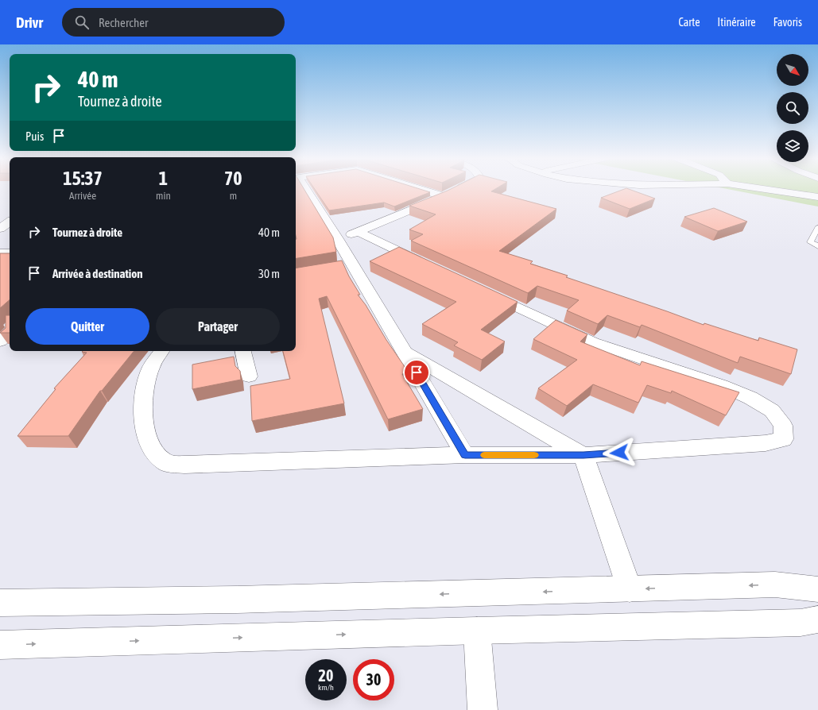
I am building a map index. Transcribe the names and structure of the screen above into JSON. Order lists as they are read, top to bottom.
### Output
{
  "north": "bottom right",
  "page": {
    "header": "Drivr",
    "search": "Rechercher",
    "nav": ["Carte", "Itinéraire", "Favoris"],
    "turn": ["40 m", "Tournez à droite"],
    "then": "Puis",
    "eta": [
      "15:37",
      "Arrivée",
      "1",
      "min",
      "70",
      "m"
    ],
    "list": [
      {
        "name": "Tournez à droite",
        "value": "40 m"
      },
      {
        "name": "Arrivée à destination",
        "value": "30 m"
      }
    ],
    "buttons": ["Quitter", "Partager"],
    "speed": "20 km/h",
    "limit": "30"
  }
}
